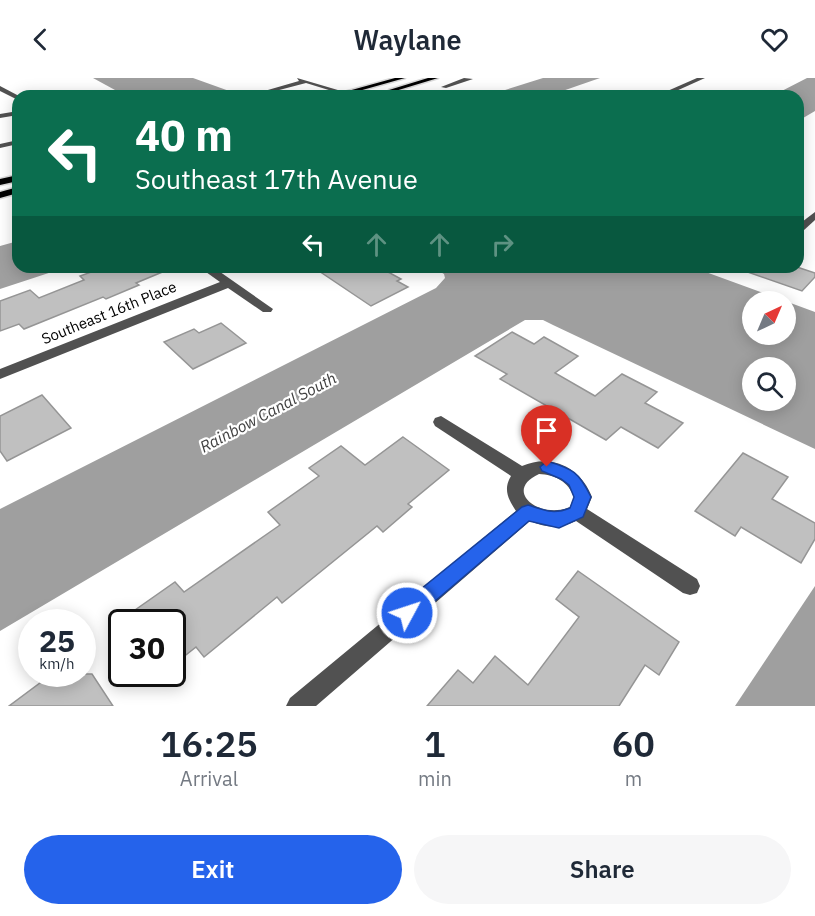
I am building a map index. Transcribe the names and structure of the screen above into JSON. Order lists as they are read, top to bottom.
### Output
{
  "streets": {
    "street": ["Southeast 16th Place"]
  },
  "water": ["Rainbow Canal South"],
  "north": "top right",
  "page": {
    "header": "Waylane",
    "turn": ["40 m", "Southeast 17th Avenue"],
    "speed": "25 km/h",
    "limit": "30",
    "eta": [
      "16:25",
      "Arrival",
      "1",
      "min",
      "60",
      "m"
    ],
    "buttons": ["Exit", "Share"]
  }
}
